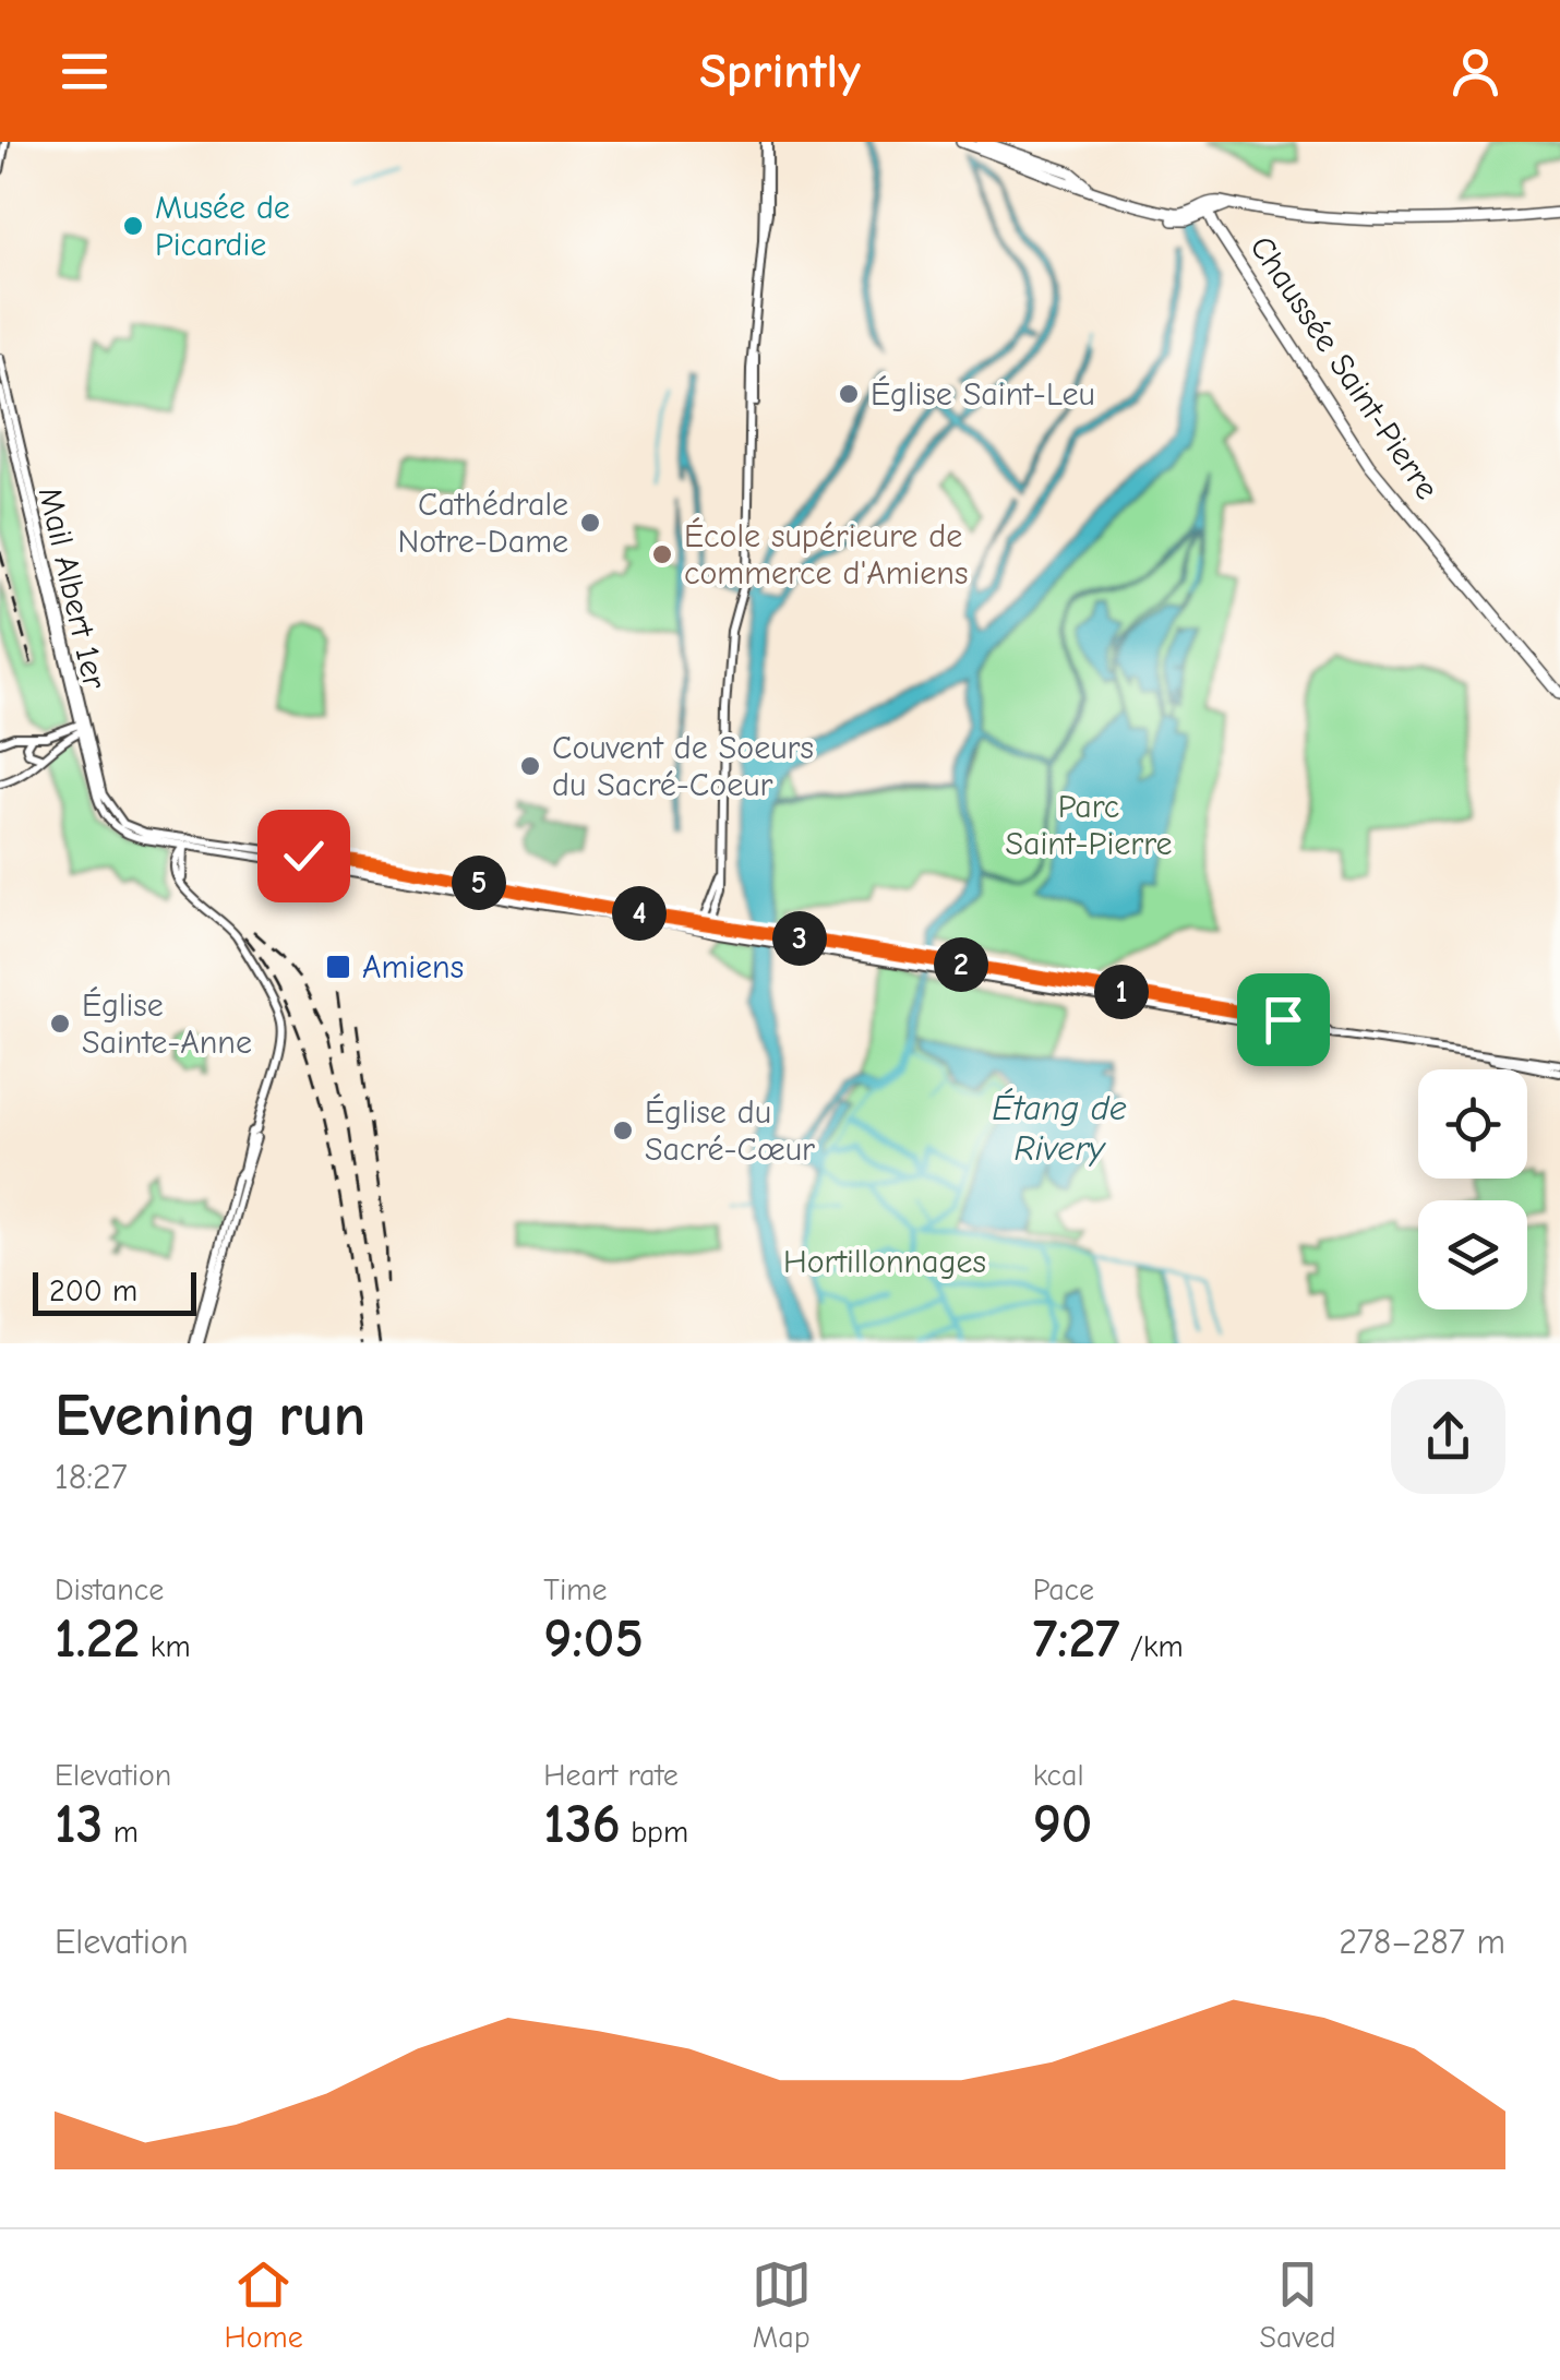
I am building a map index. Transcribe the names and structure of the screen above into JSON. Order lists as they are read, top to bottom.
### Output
{
  "streets": {
    "main road": ["Chaussée Saint-Pierre", "Mail Albert 1er"]
  },
  "water": ["Étang de Rivery"],
  "parks": ["Parc Saint-Pierre", "Hortillonnages"],
  "places": {
    "other": [
      "Musée de Picardie",
      "Église Saint-Leu",
      "Cathédrale Notre-Dame",
      "École supérieure de commerce d'Amiens",
      "Couvent de Soeurs du Sacré-Coeur",
      "Église Sainte-Anne",
      "Église du Sacré-Cœur"
    ],
    "transit": ["Amiens"]
  },
  "scale_bar": "200 m",
  "page": {
    "header": "Sprintly",
    "pins": [
      "5",
      "4",
      "3",
      "2",
      "1"
    ],
    "scale": "200 m",
    "heading": ["Evening run", "18:27"],
    "stats": [
      ["Distance", "1.22 km"],
      ["Time", "9:05"],
      ["Pace", "7:27 /km"],
      ["Elevation", "13 m"],
      ["Heart rate", "136 bpm"],
      ["kcal", "90"]
    ],
    "chart": ["Elevation", "278–287 m"],
    "tabs": ["Home", "Map", "Saved"]
  }
}
